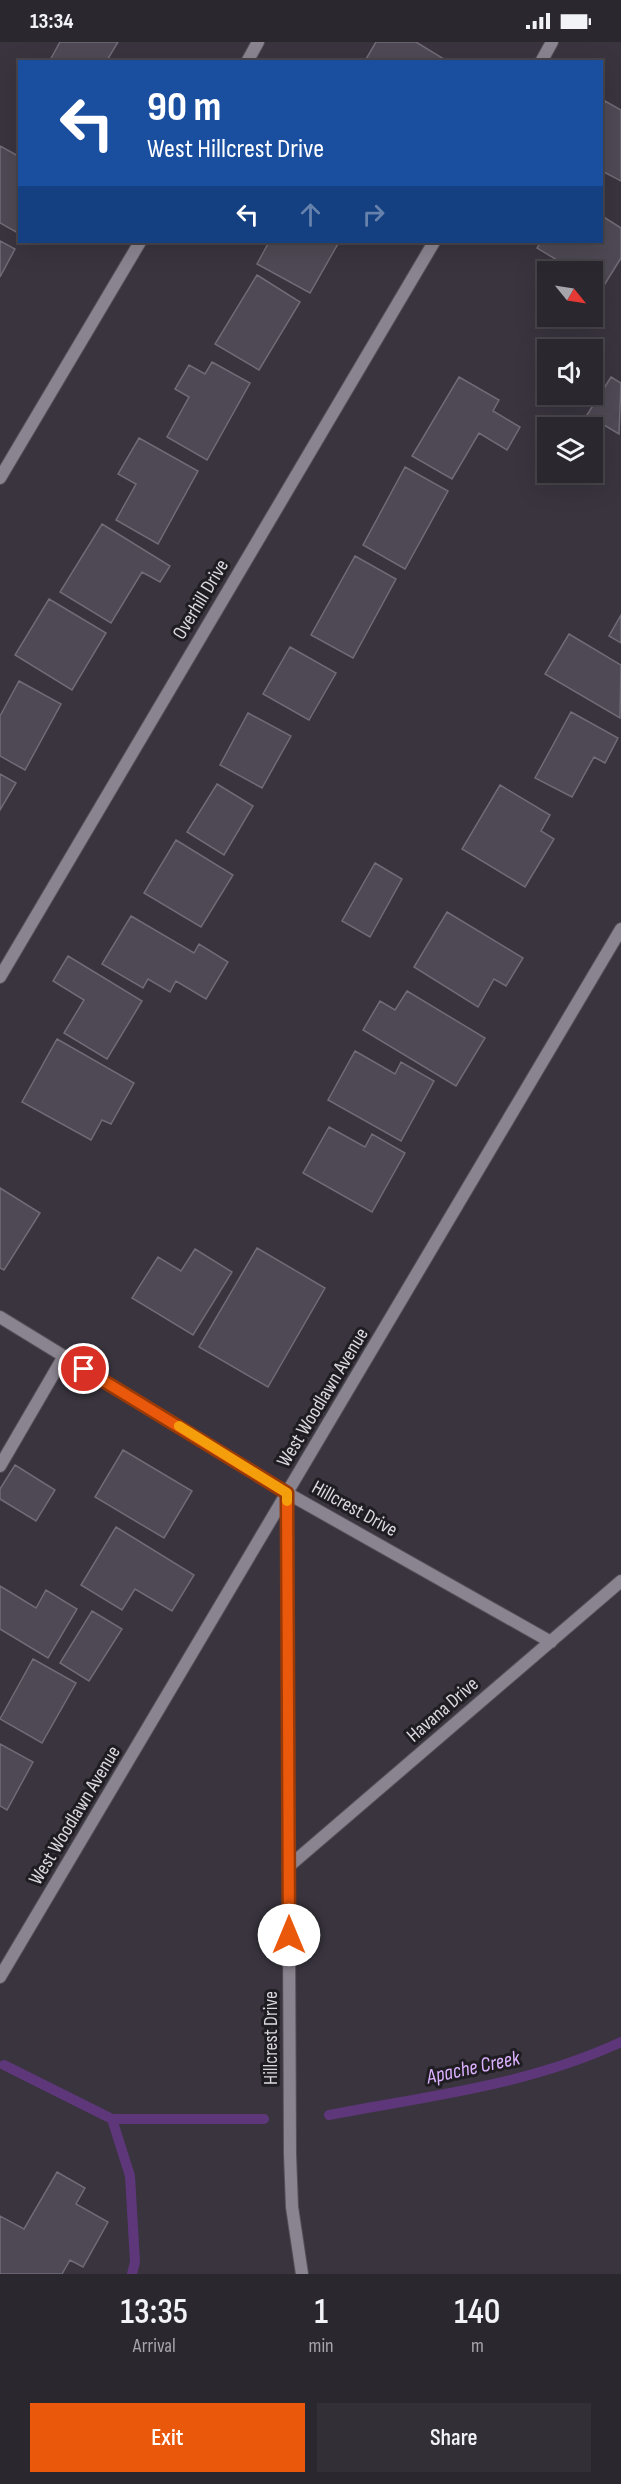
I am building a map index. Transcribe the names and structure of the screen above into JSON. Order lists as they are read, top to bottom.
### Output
{
  "streets": {
    "street": [
      "Overhill Drive",
      "West Woodlawn Avenue",
      "Hillcrest Drive",
      "Havana Drive"
    ]
  },
  "crossings": [
    ["West Woodlawn Avenue", "Hillcrest Drive"],
    ["Hillcrest Drive", "Havana Drive"]
  ],
  "water": ["Apache Creek"],
  "north": "bottom right",
  "page": {
    "status": "13:34",
    "turn": ["90 m", "West Hillcrest Drive"],
    "eta": [
      "13:35",
      "Arrival",
      "1",
      "min",
      "140",
      "m"
    ],
    "buttons": ["Exit", "Share"]
  }
}
